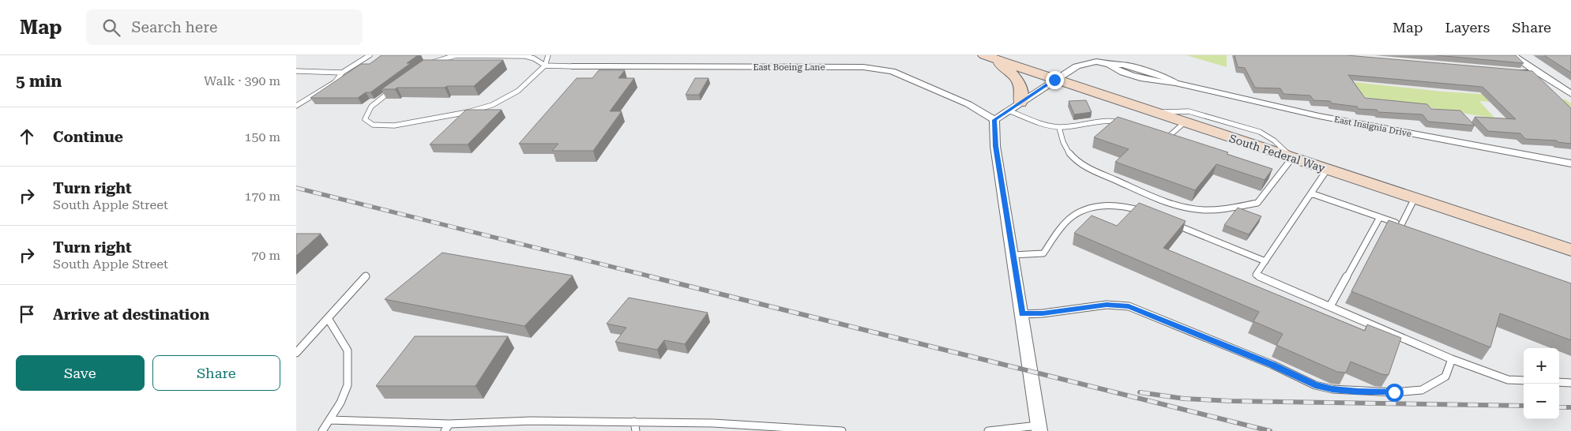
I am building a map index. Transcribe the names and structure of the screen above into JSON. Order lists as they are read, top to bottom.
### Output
{
  "streets": {
    "main road": ["South Federal Way"],
    "street": ["East Boeing Lane", "East Insignia Drive"]
  },
  "crossings": [
    ["East Boeing Lane", "East Insignia Drive"],
    ["East Insignia Drive", "South Federal Way"]
  ],
  "page": {
    "header": "Map",
    "search": "Search here",
    "nav": ["Map", "Layers", "Share"],
    "heading": ["5 min", "Walk · 390 m"],
    "list": [
      ["Continue", "150 m"],
      ["Turn right", "South Apple Street", "170 m"],
      ["Turn right", "South Apple Street", "70 m"],
      "Arrive at destination"
    ],
    "buttons": ["Save", "Share"],
    "map_buttons": ["+", "−"]
  }
}
